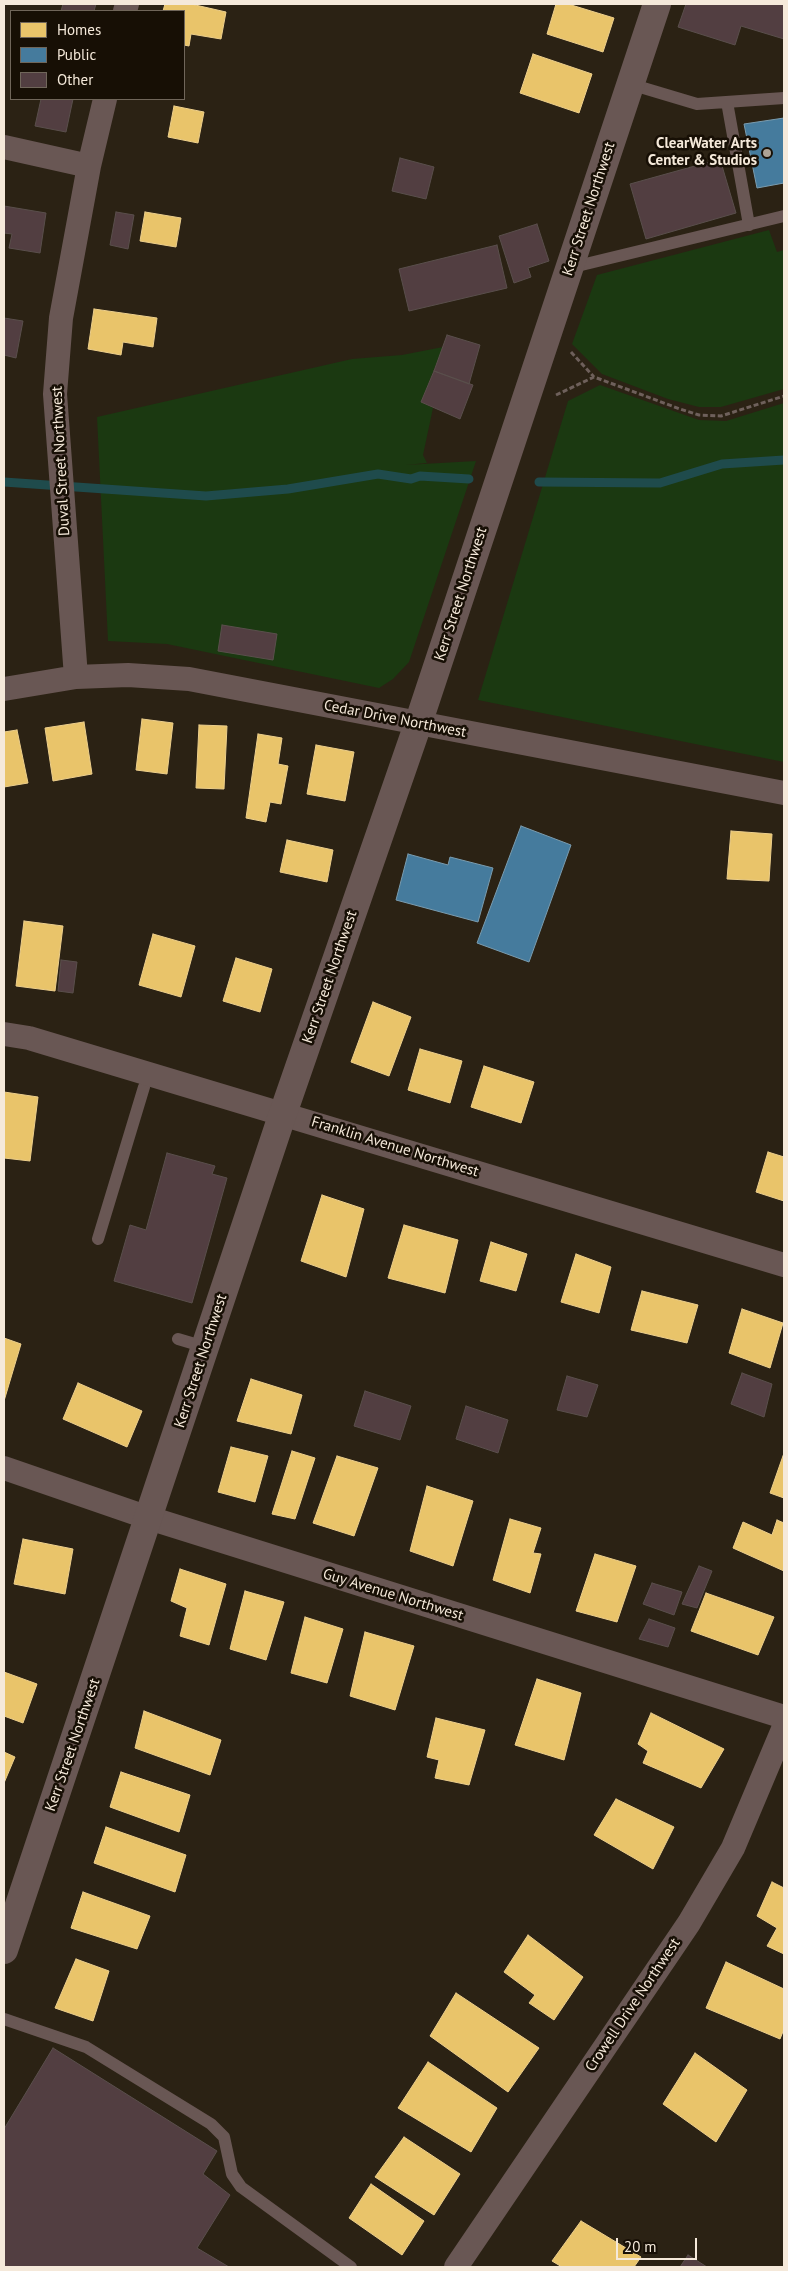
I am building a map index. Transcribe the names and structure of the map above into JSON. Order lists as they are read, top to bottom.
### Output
{
  "streets": {
    "street": [
      "Kerr Street Northwest",
      "Duval Street Northwest",
      "Cedar Drive Northwest",
      "Franklin Avenue Northwest",
      "Guy Avenue Northwest",
      "Crowell Drive Northwest"
    ]
  },
  "crossings": [
    ["Kerr Street Northwest", "Cedar Drive Northwest"],
    ["Kerr Street Northwest", "Franklin Avenue Northwest"],
    ["Kerr Street Northwest", "Guy Avenue Northwest"],
    ["Duval Street Northwest", "Cedar Drive Northwest"]
  ],
  "places": ["ClearWater Arts Center & Studios"],
  "legend": ["Homes", "Public", "Other"],
  "scale_bar": "20 m"
}
